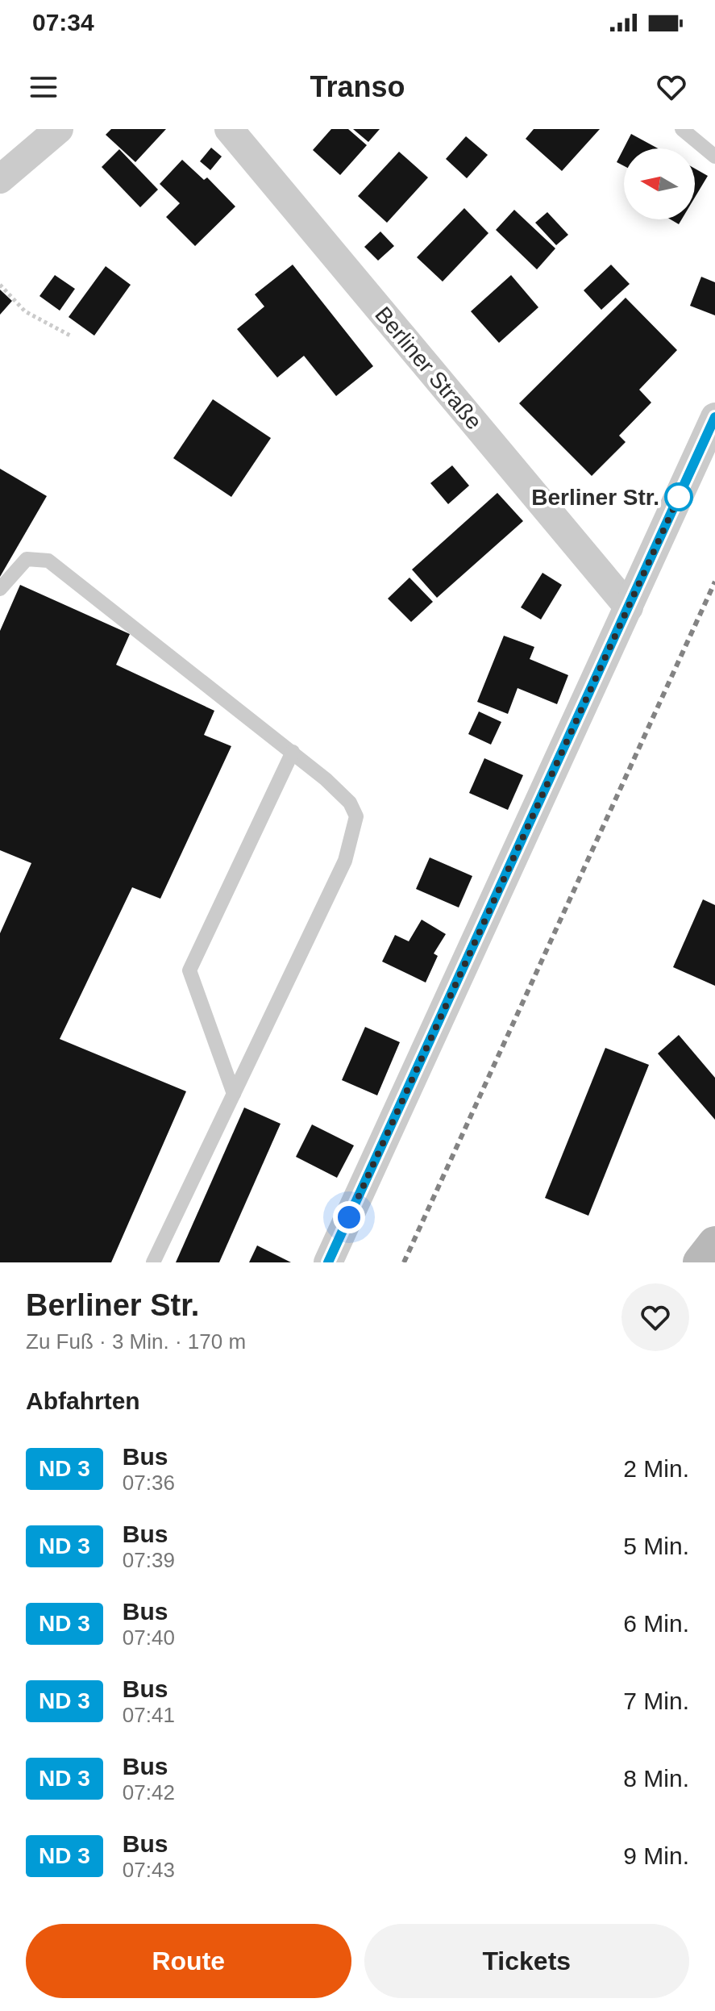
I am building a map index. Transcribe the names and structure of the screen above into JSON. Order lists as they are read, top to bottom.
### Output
{
  "streets": {
    "street": ["Berliner Straße"]
  },
  "places": ["Berliner Str."],
  "north": "left",
  "page": {
    "status": "07:34",
    "header": "Transo",
    "heading": [
      ["Berliner Str.", "Zu Fuß · 3 Min. · 170 m"],
      "Abfahrten"
    ],
    "list": [
      {
        "mark": "ND 3",
        "name": "Bus",
        "note": "07:36",
        "value": "2 Min."
      },
      {
        "mark": "ND 3",
        "name": "Bus",
        "note": "07:39",
        "value": "5 Min."
      },
      {
        "mark": "ND 3",
        "name": "Bus",
        "note": "07:40",
        "value": "6 Min."
      },
      {
        "mark": "ND 3",
        "name": "Bus",
        "note": "07:41",
        "value": "7 Min."
      },
      {
        "mark": "ND 3",
        "name": "Bus",
        "note": "07:42",
        "value": "8 Min."
      },
      {
        "mark": "ND 3",
        "name": "Bus",
        "note": "07:43",
        "value": "9 Min."
      }
    ],
    "buttons": ["Route", "Tickets"]
  }
}
